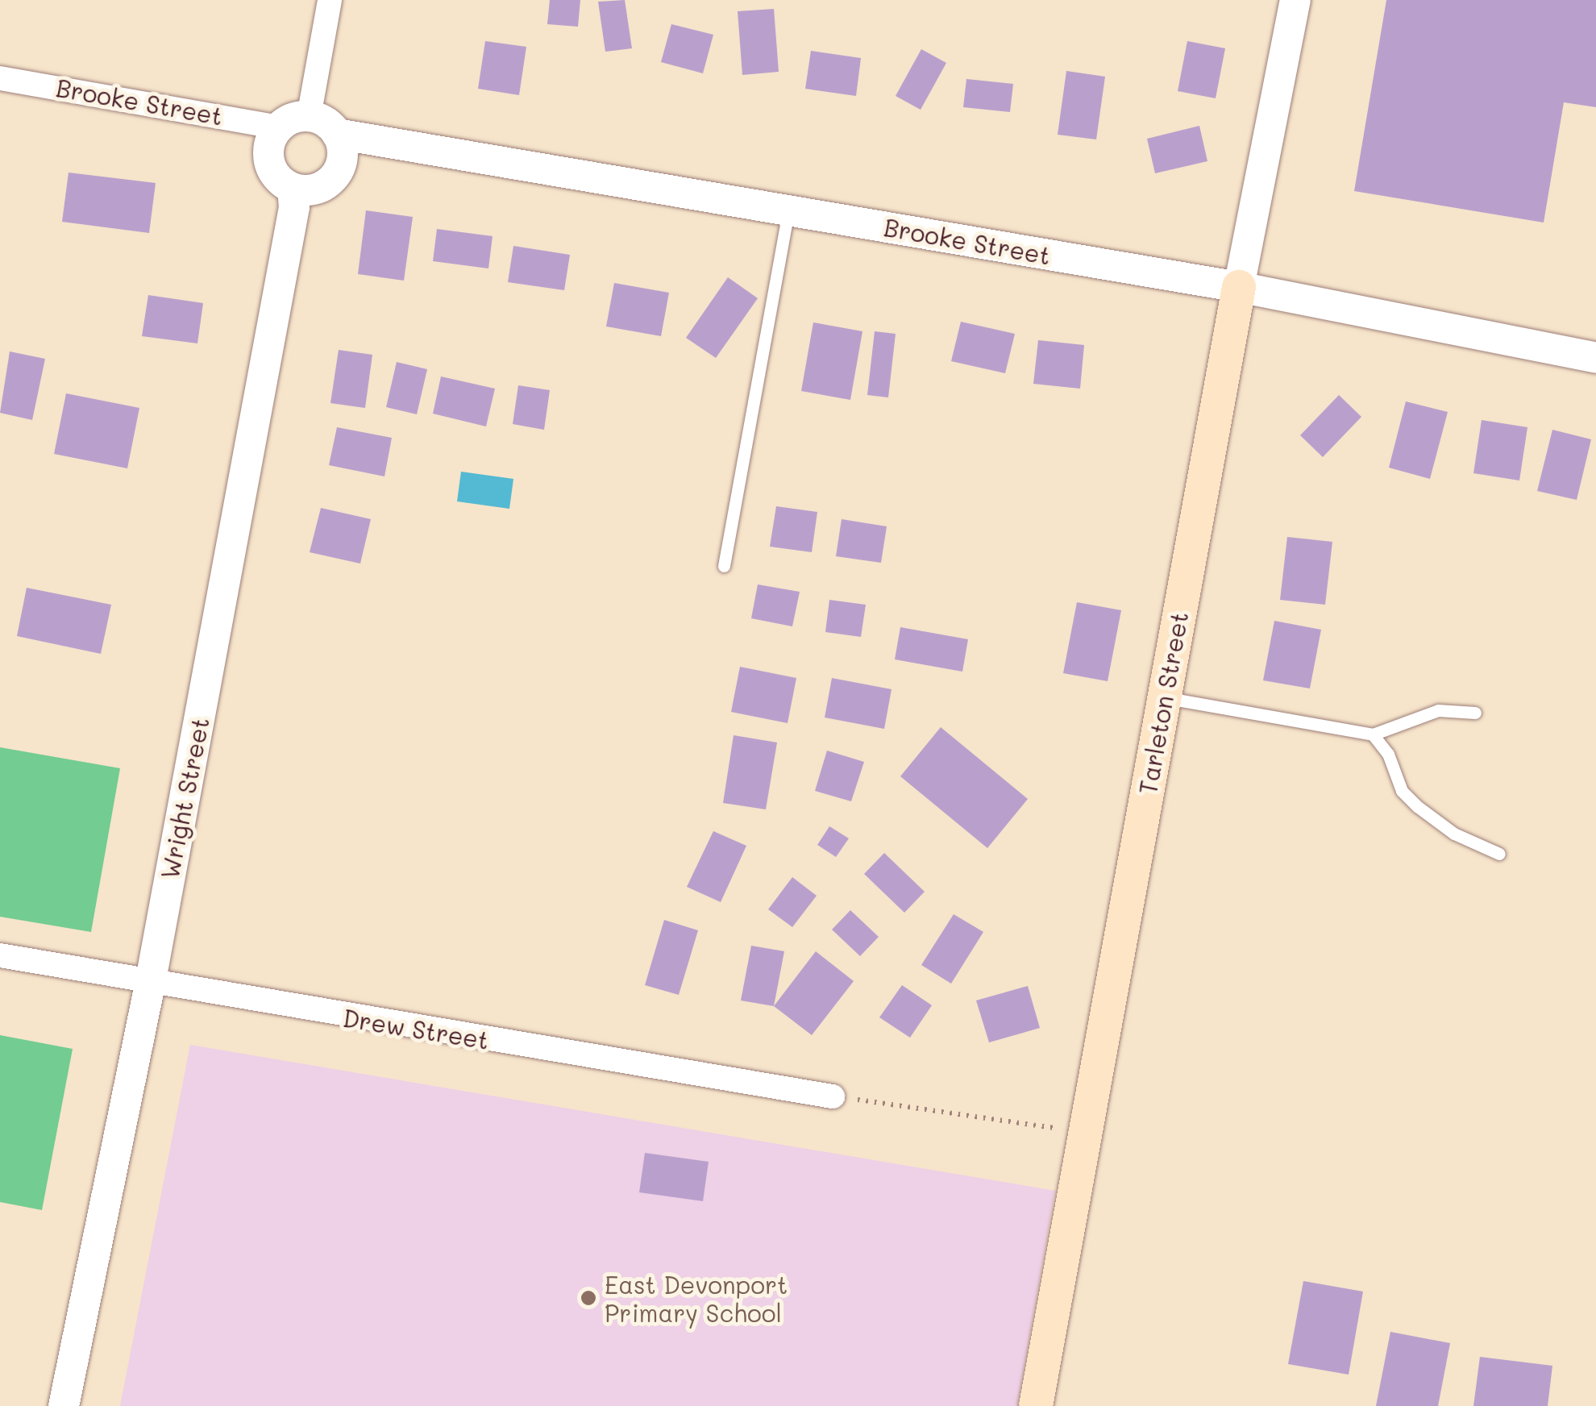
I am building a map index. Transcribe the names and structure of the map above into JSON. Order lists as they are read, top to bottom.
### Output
{
  "streets": {
    "main road": ["Tarleton Street"],
    "street": ["Brooke Street", "Wright Street", "Drew Street"]
  },
  "crossings": [
    ["Brooke Street", "Tarleton Street"],
    ["Brooke Street", "Wright Street"],
    ["Wright Street", "Drew Street"]
  ],
  "places": ["East Devonport Primary School"]
}
